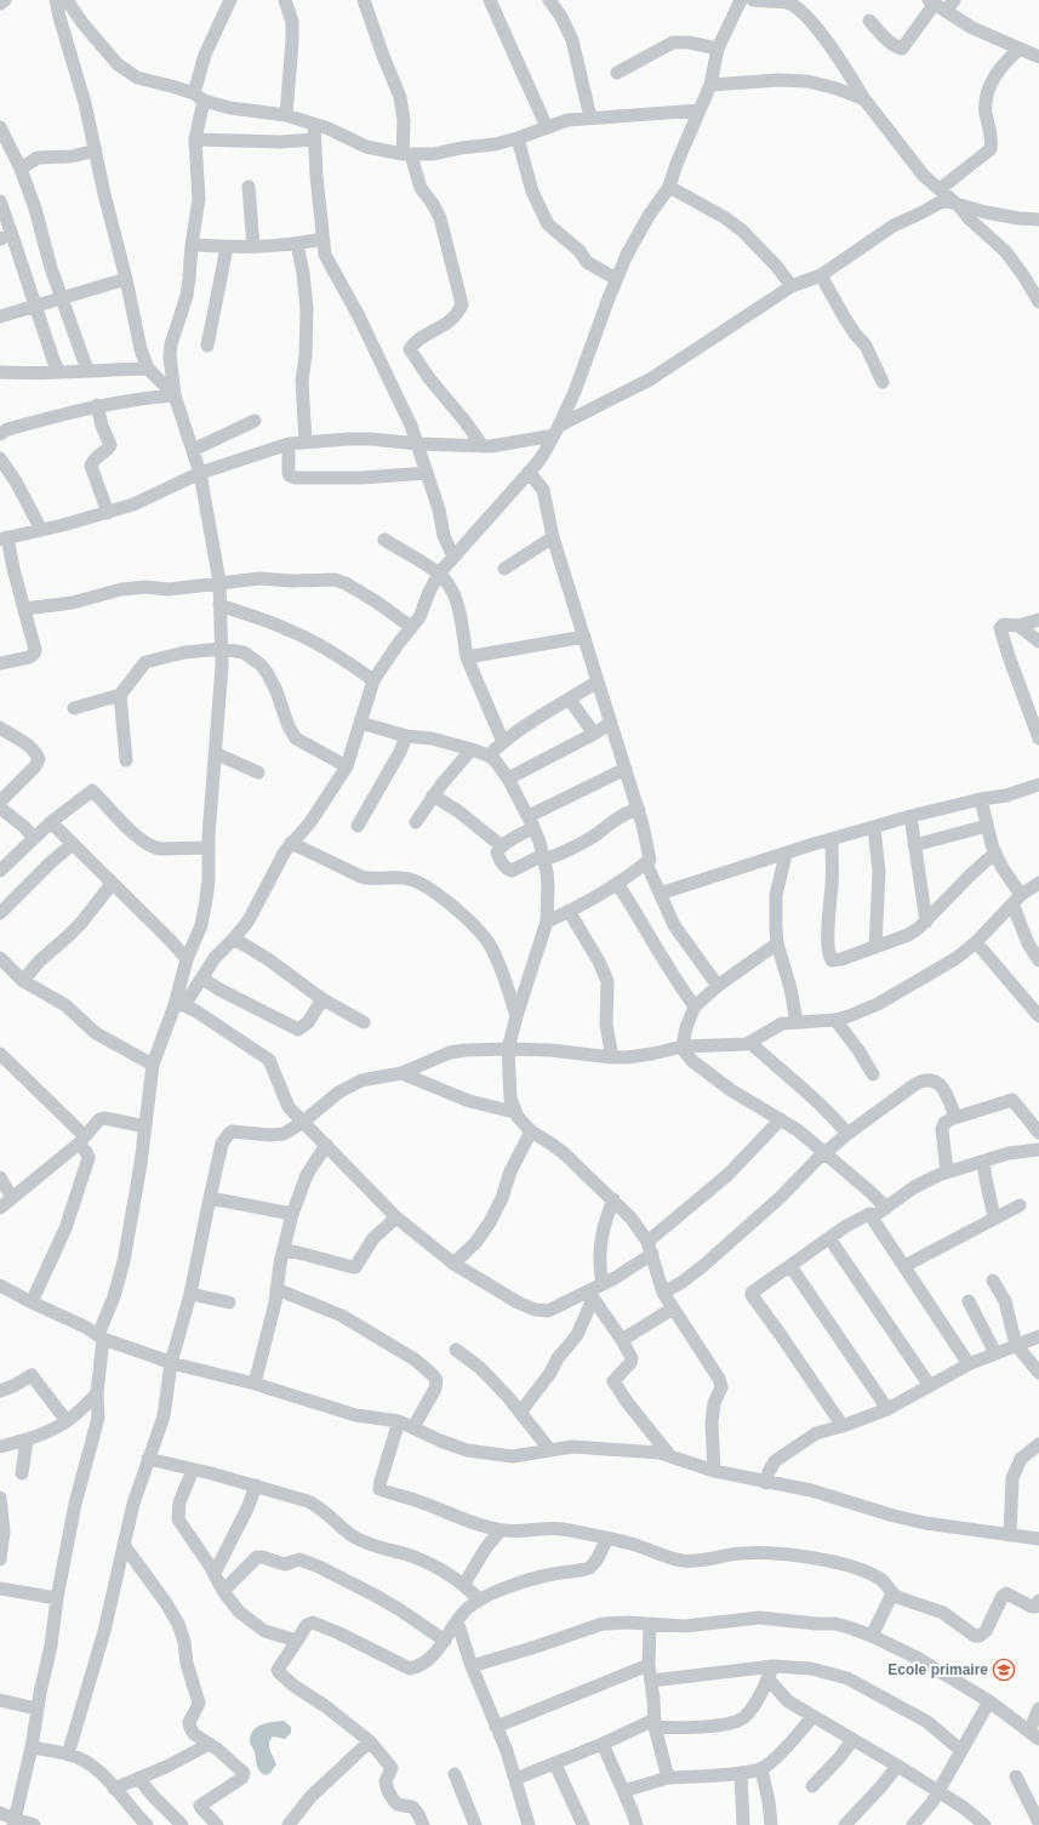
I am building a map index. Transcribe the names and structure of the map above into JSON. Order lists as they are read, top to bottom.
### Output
{
  "places": {
    "school or university": ["Ecole primaire"]
  }
}
